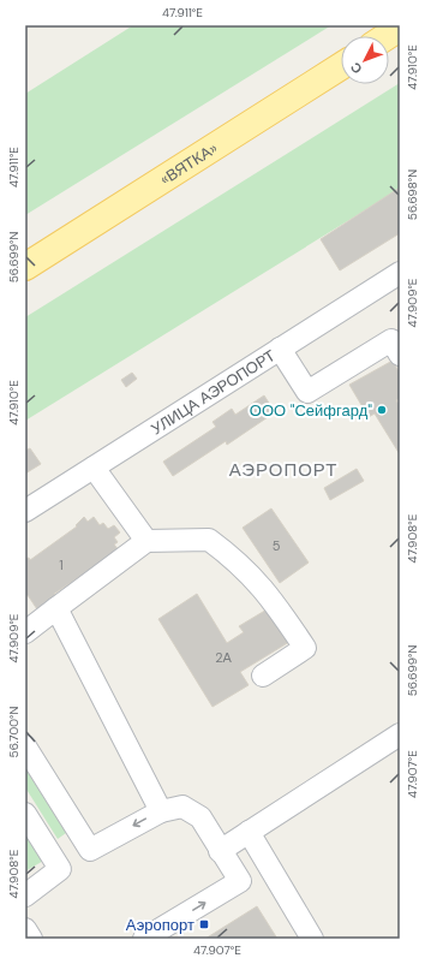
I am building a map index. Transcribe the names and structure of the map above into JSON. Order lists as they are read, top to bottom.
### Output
{
  "streets": {
    "main road": ["«ВЯТКА»"],
    "street": ["УЛИЦА АЭРОПОРТ"]
  },
  "districts": ["АЭРОПОРТ"],
  "places": {
    "other": ["ООО \"Сейфгард\""],
    "transit": ["Аэропорт"]
  },
  "house_numbers": ["5", "1", "2А"],
  "north": "bottom left",
  "coordinates": [
    "47.911°E",
    "47.910°E",
    "56.698°N",
    "56.699°N",
    "47.909°E",
    "47.908°E",
    "56.700°N",
    "47.907°E"
  ]
}
